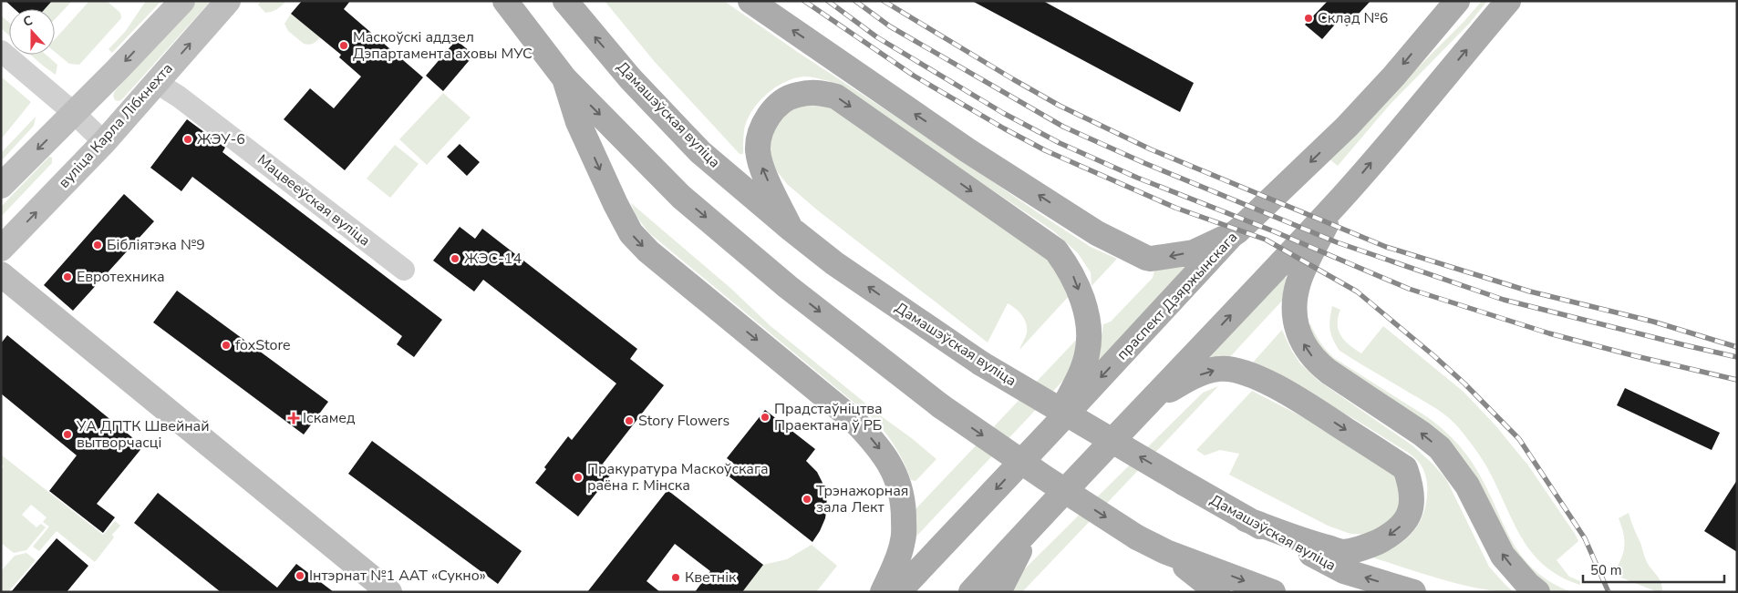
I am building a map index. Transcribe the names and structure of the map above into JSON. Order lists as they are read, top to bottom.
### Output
{
  "streets": {
    "main road": ["Дамашэўская вуліца", "вуліца Карла Лібкнехта", "праспект Дзяржынскага"],
    "street": ["Мацвееўская вуліца"]
  },
  "crossings": [
    ["вуліца Карла Лібкнехта", "Мацвееўская вуліца"]
  ],
  "places": {
    "other": [
      "Склад №6",
      "Маскоўскі аддзел Дэпартамента аховы МУС",
      "ЖЭУ-6",
      "Бібліятэка №9",
      "ЖЭС-14",
      "Евротехника",
      "foxStore",
      "Прадстаўніцтва Праектана ў РБ",
      "Story Flowers",
      "УА ДПТК Швейнай вытворчасці",
      "Пракуратура Маскоўскага раёна г. Мінска",
      "Трэнажорная зала Лект",
      "Інтэрнат №1 ААТ «Сукно»",
      "Кветнік"
    ],
    "health": ["Іскамед"]
  },
  "scale_bar": "50 m",
  "north": "top"
}
